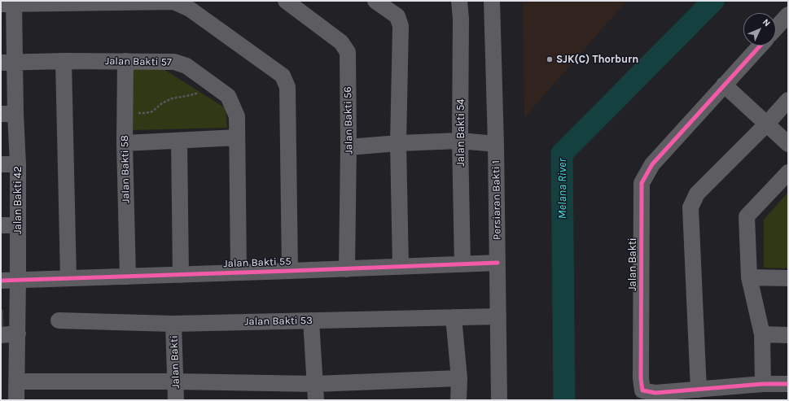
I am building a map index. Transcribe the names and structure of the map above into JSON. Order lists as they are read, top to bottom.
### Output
{
  "streets": {
    "street": [
      "Jalan Bakti 57",
      "Jalan Bakti 56",
      "Jalan Bakti 54",
      "Jalan Bakti 58",
      "Jalan Bakti 42",
      "Persiaran Bakti 1",
      "Jalan Bakti 55",
      "Jalan Bakti",
      "Jalan Bakti 53"
    ]
  },
  "crossings": [
    ["Jalan Bakti 57", "Jalan Bakti 58"],
    ["Jalan Bakti 57", "Jalan Bakti 42"],
    ["Jalan Bakti 57", "Jalan Bakti 55"],
    ["Jalan Bakti 56", "Jalan Bakti 55"],
    ["Jalan Bakti 54", "Jalan Bakti 55"],
    ["Jalan Bakti 58", "Jalan Bakti 55"],
    ["Jalan Bakti 42", "Jalan Bakti 55"],
    ["Persiaran Bakti 1", "Jalan Bakti 55"],
    ["Persiaran Bakti 1", "Jalan Bakti 53"],
    ["Jalan Bakti", "Jalan Bakti 53"]
  ],
  "water": ["Melana River"],
  "places": ["SJK(C) Thorburn"],
  "north": "top right"
}
